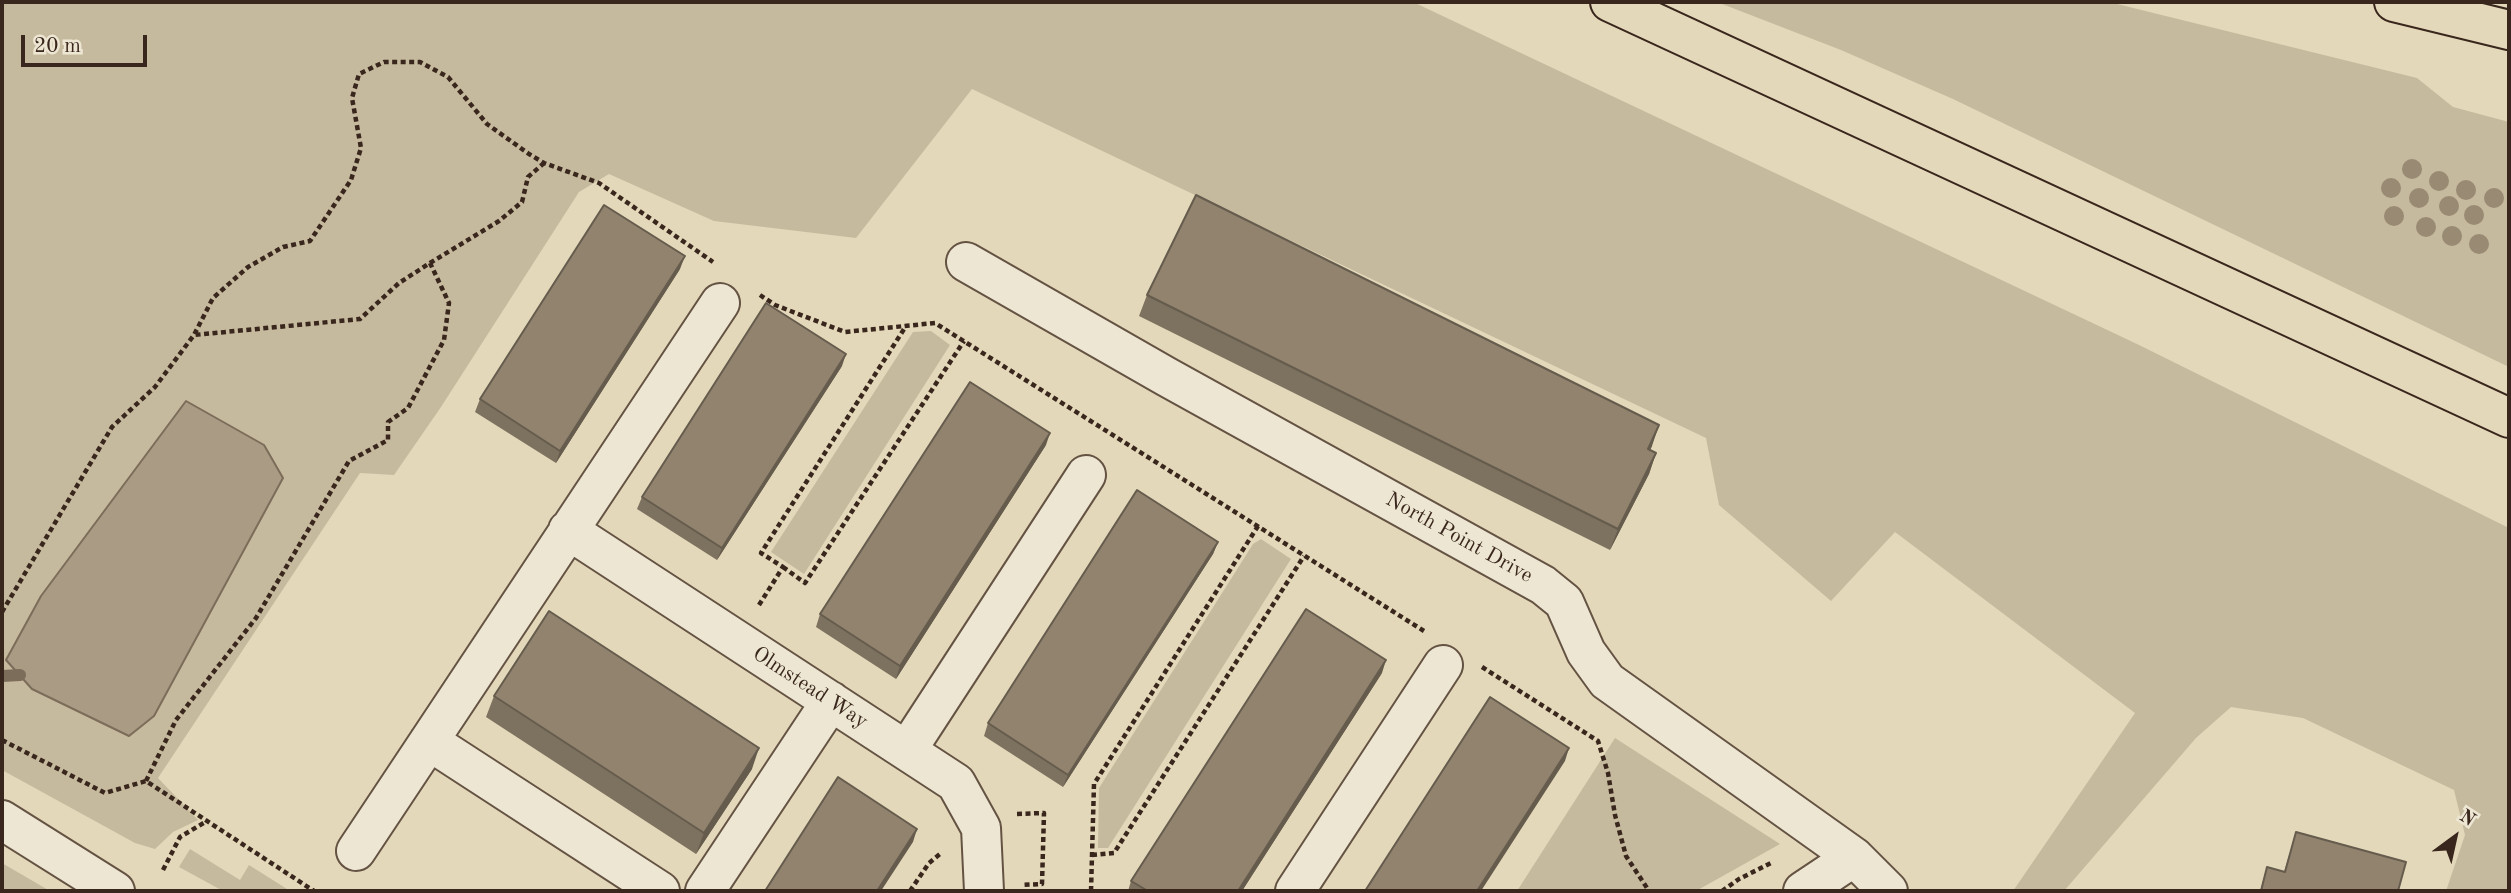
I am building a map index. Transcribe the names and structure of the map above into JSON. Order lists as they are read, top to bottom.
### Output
{
  "streets": {
    "street": ["North Point Drive", "Olmstead Way"]
  },
  "scale_bar": "20 m",
  "north": "top right"
}
